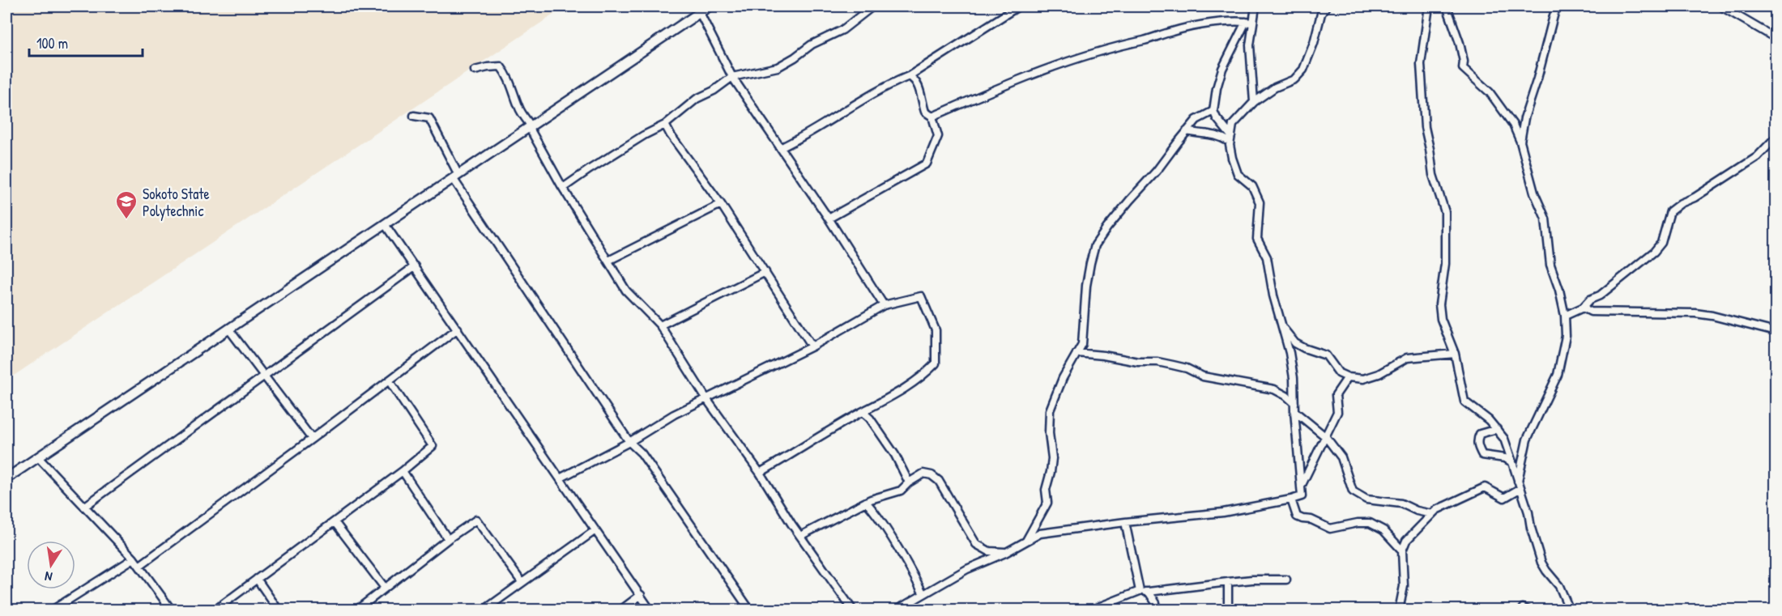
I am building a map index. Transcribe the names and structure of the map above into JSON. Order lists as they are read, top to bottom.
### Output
{
  "places": {
    "school or university": ["Sokoto State Polytechnic"]
  },
  "scale_bar": "100 m",
  "north": "bottom"
}
